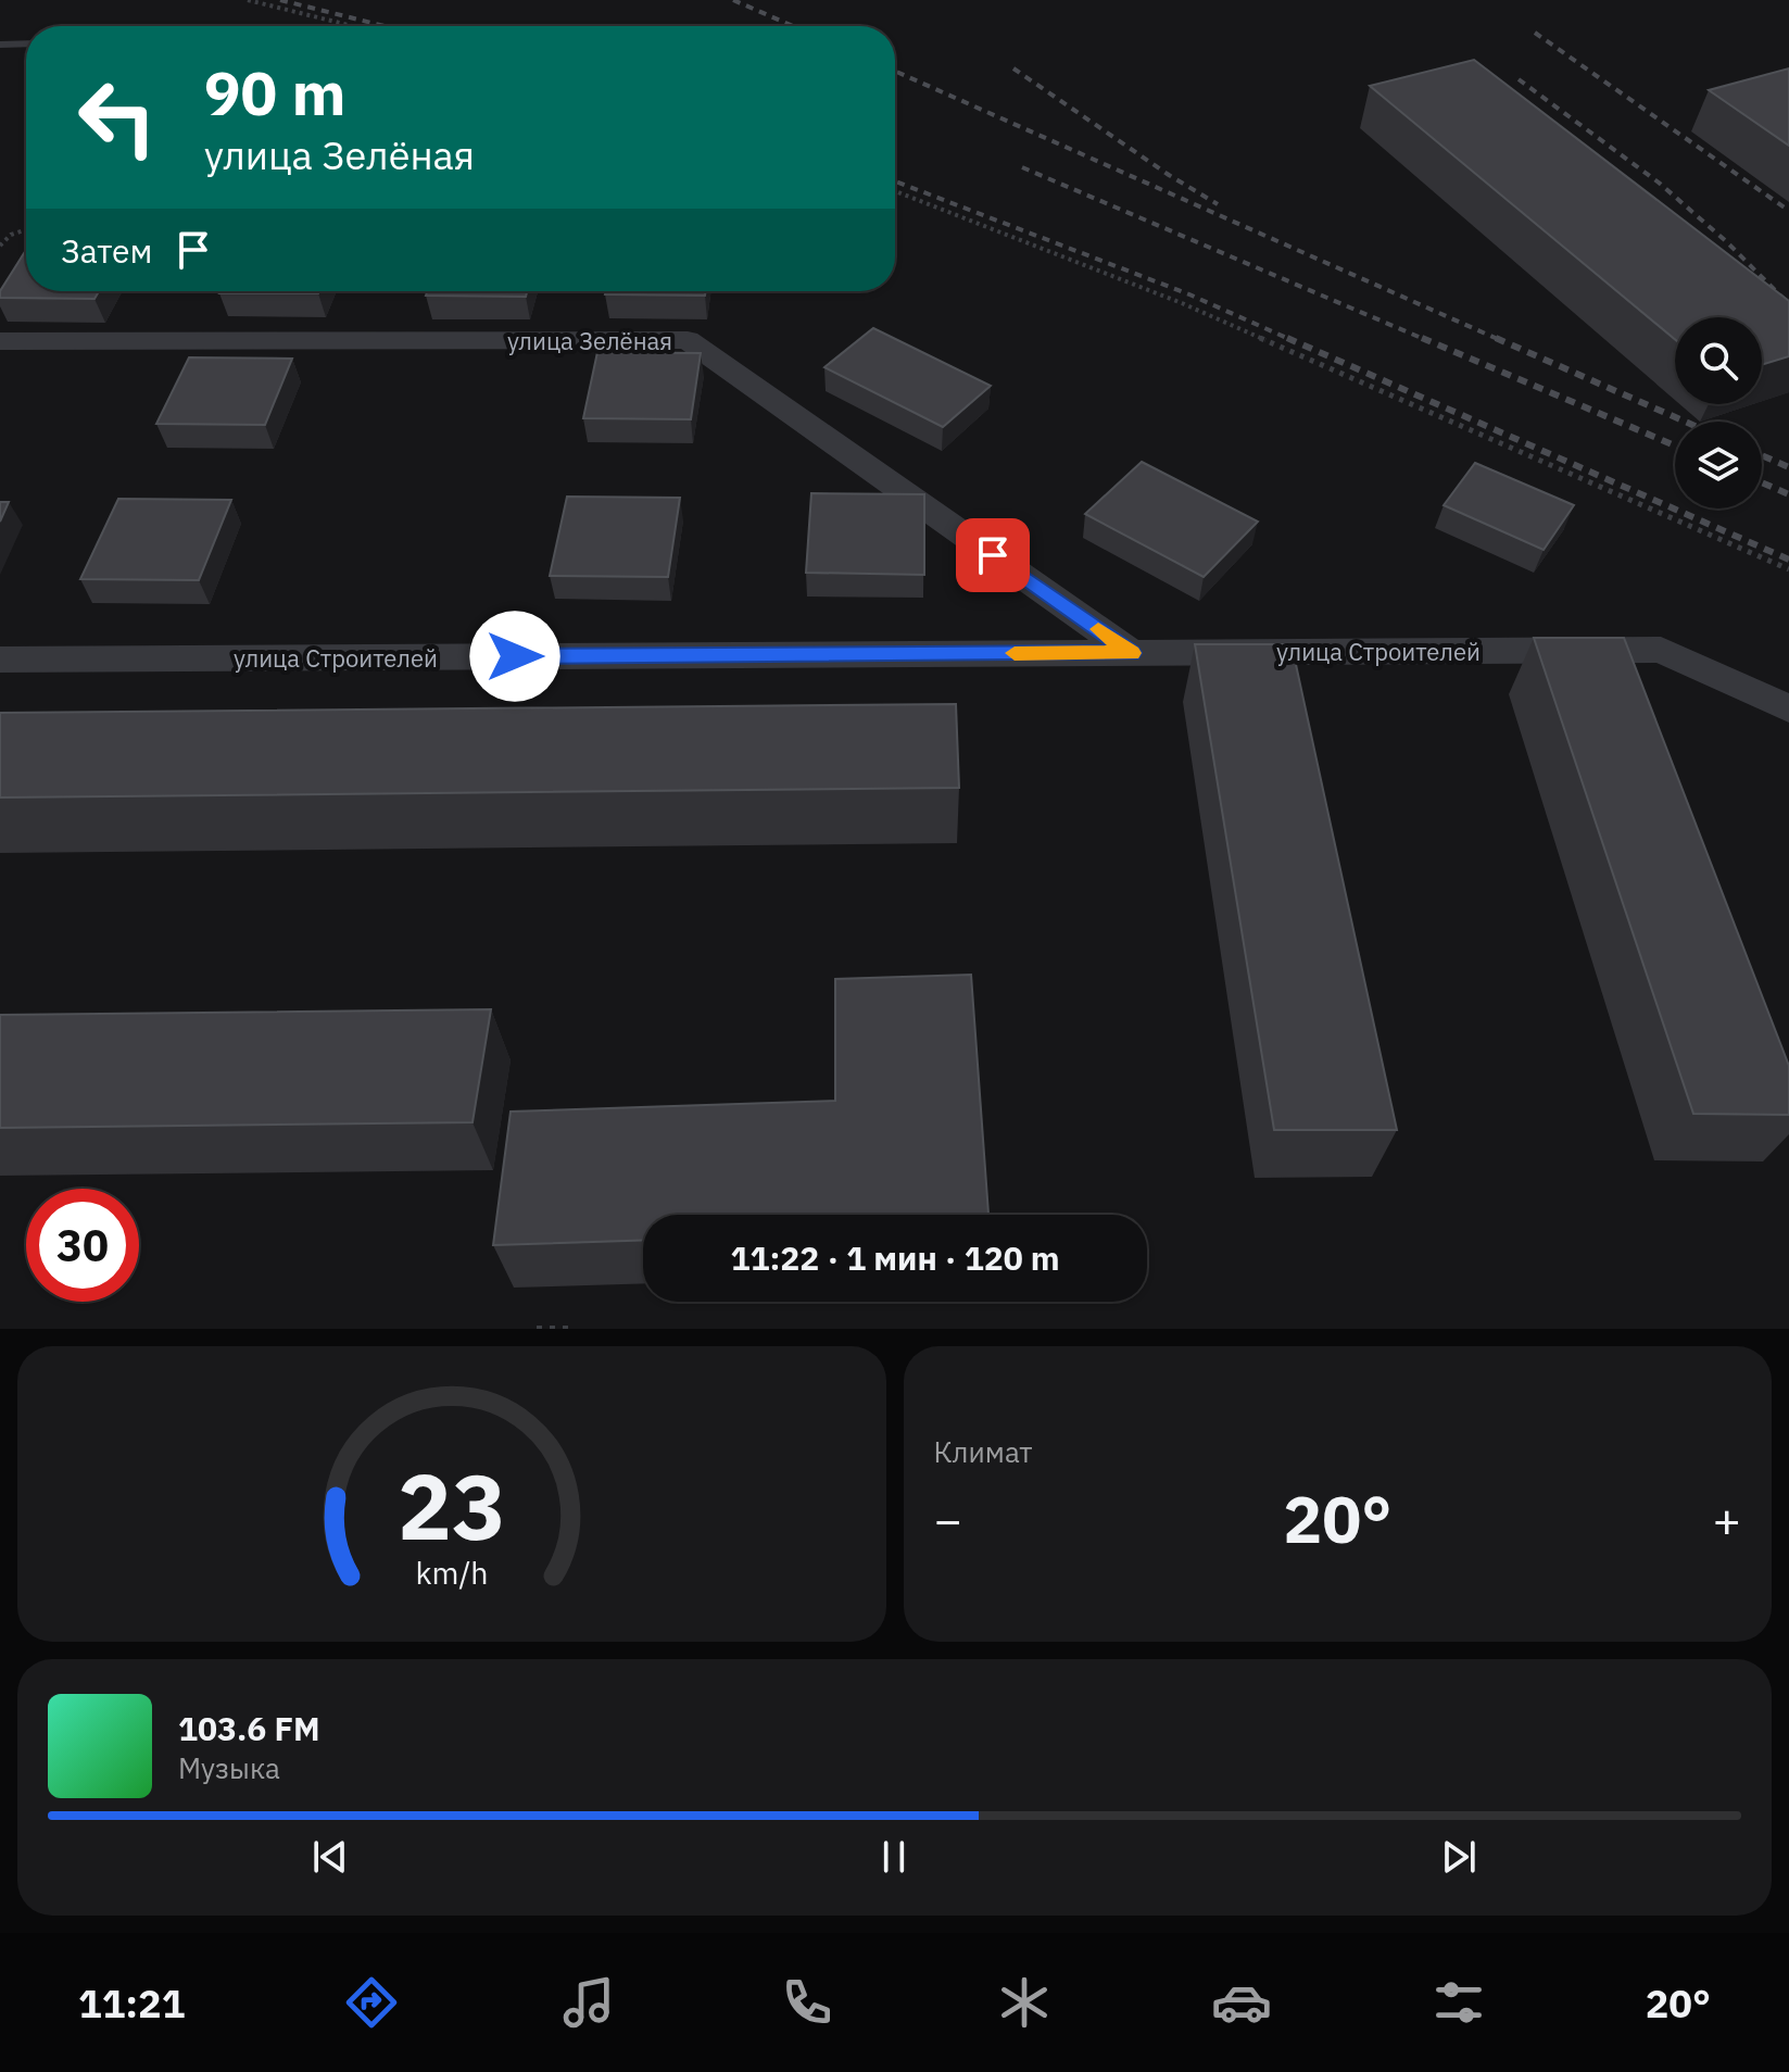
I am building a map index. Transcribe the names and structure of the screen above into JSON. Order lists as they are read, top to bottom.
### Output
{
  "streets": {
    "street": ["улица Зелёная", "улица Строителей"]
  },
  "crossings": [
    ["улица Зелёная", "улица Строителей"]
  ],
  "page": {
    "turn": ["90 m", "улица Зелёная"],
    "then": "Затем",
    "limit": "30",
    "trip": "11:22 · 1 мин · 120 m",
    "tile": "Климат",
    "heat": ["−", "20°", "+"],
    "song": ["103.6 FM", "Музыка"],
    "tabs": ["11:21", "20°"],
    "gauge": ["23", "km/h"]
  }
}
